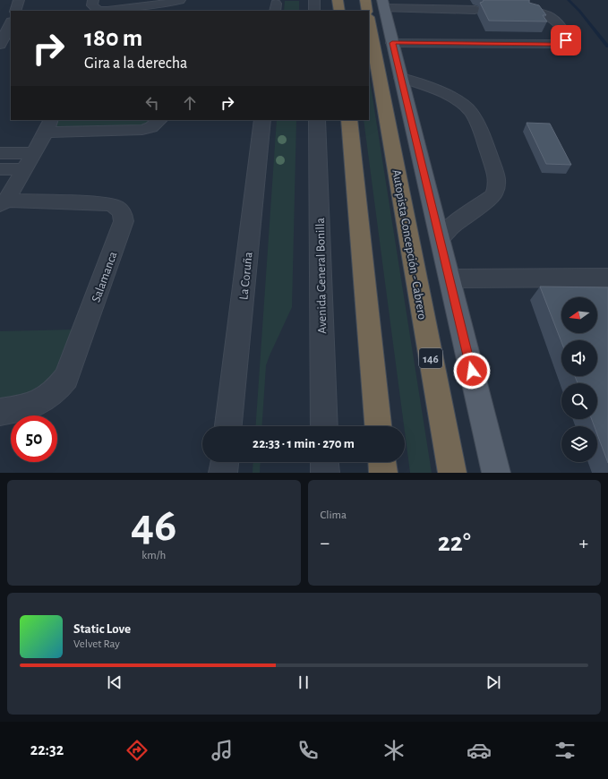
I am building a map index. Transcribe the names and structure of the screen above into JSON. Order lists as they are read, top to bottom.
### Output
{
  "streets": {
    "highway": ["Autopista Concepción - Cabrero", "146"],
    "street": ["La Coruña", "Avenida General Bonilla", "Salamanca"]
  },
  "north": "left",
  "page": {
    "turn": ["180 m", "Gira a la derecha"],
    "limit": "50",
    "trip": "22:33 · 1 min · 270 m",
    "tile": [
      ["46", "km/h"],
      "Clima"
    ],
    "heat": ["−", "22°", "+"],
    "song": ["Static Love", "Velvet Ray"],
    "tabs": "22:32"
  }
}
